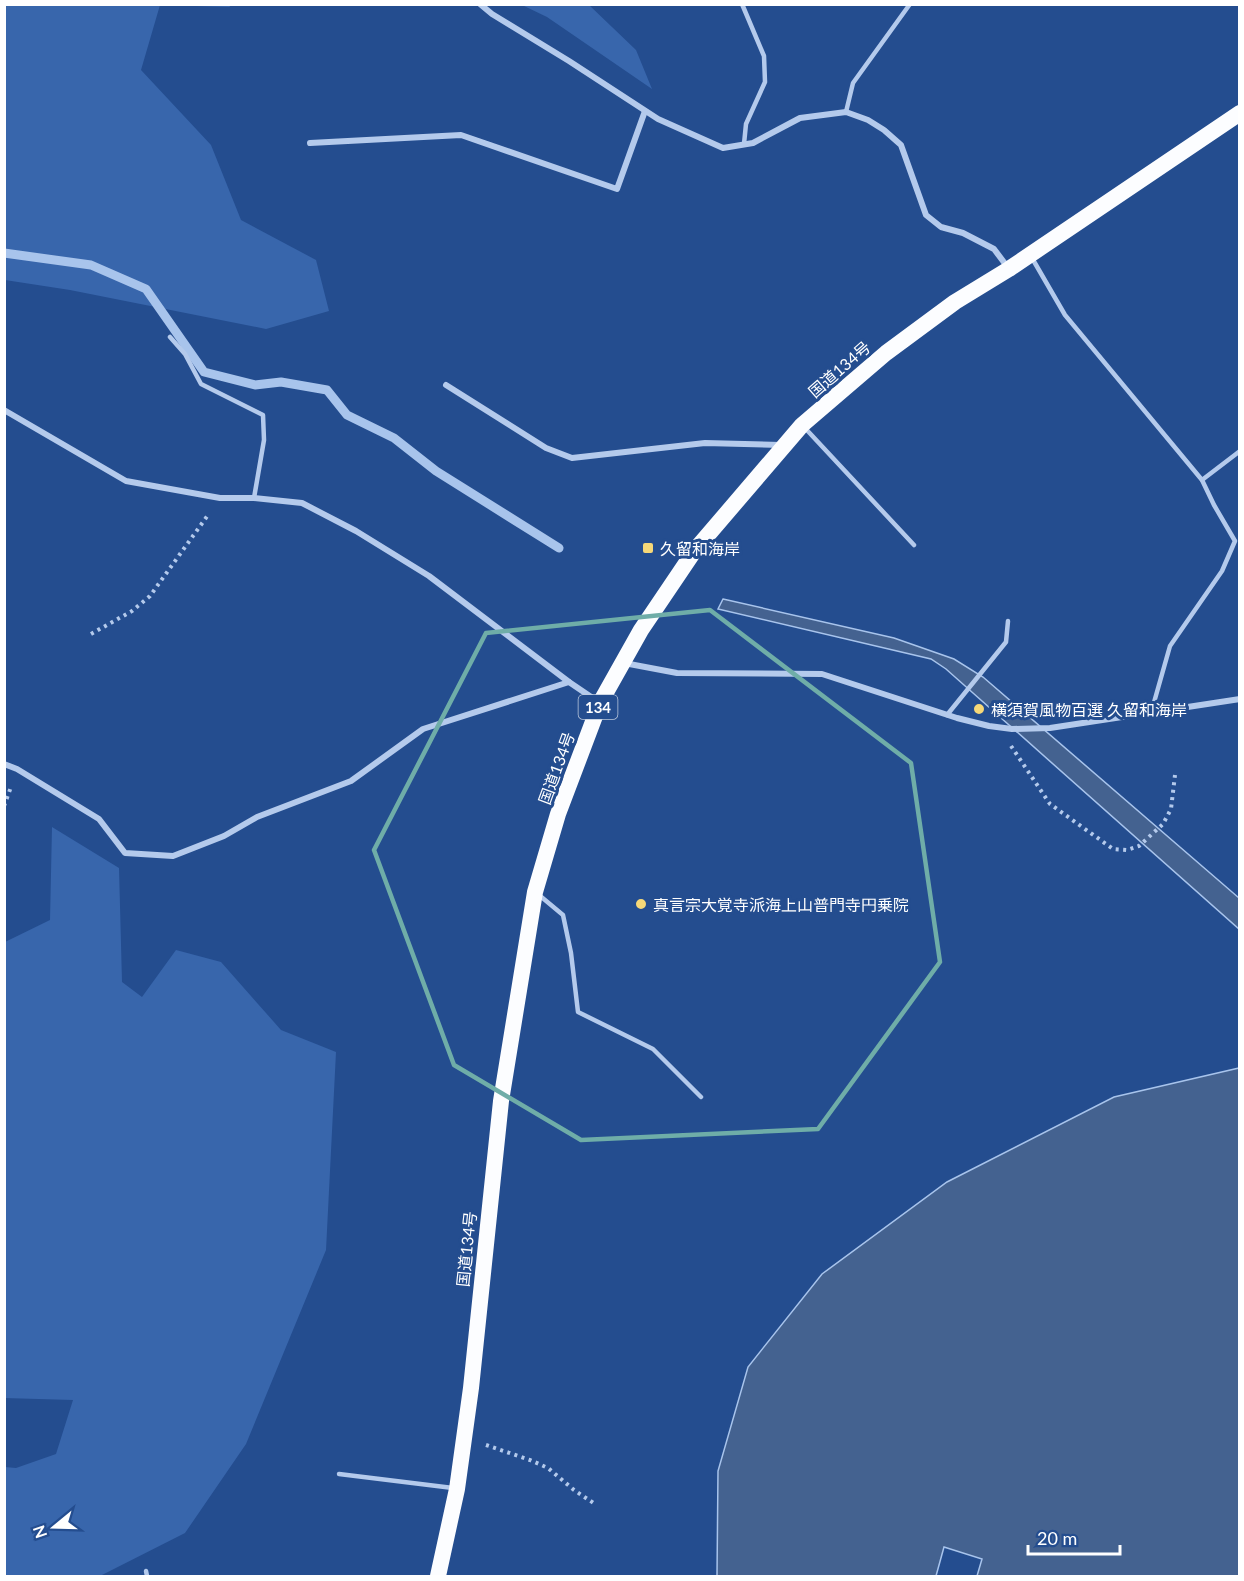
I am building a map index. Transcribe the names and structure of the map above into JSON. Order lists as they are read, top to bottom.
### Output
{
  "streets": {
    "highway": ["国道134号", "134"]
  },
  "places": {
    "transit": ["久留和海岸"],
    "other": ["横須賀風物百選 久留和海岸", "真言宗大覚寺派海上山普門寺円乗院"]
  },
  "scale_bar": "20 m",
  "north": "left"
}
